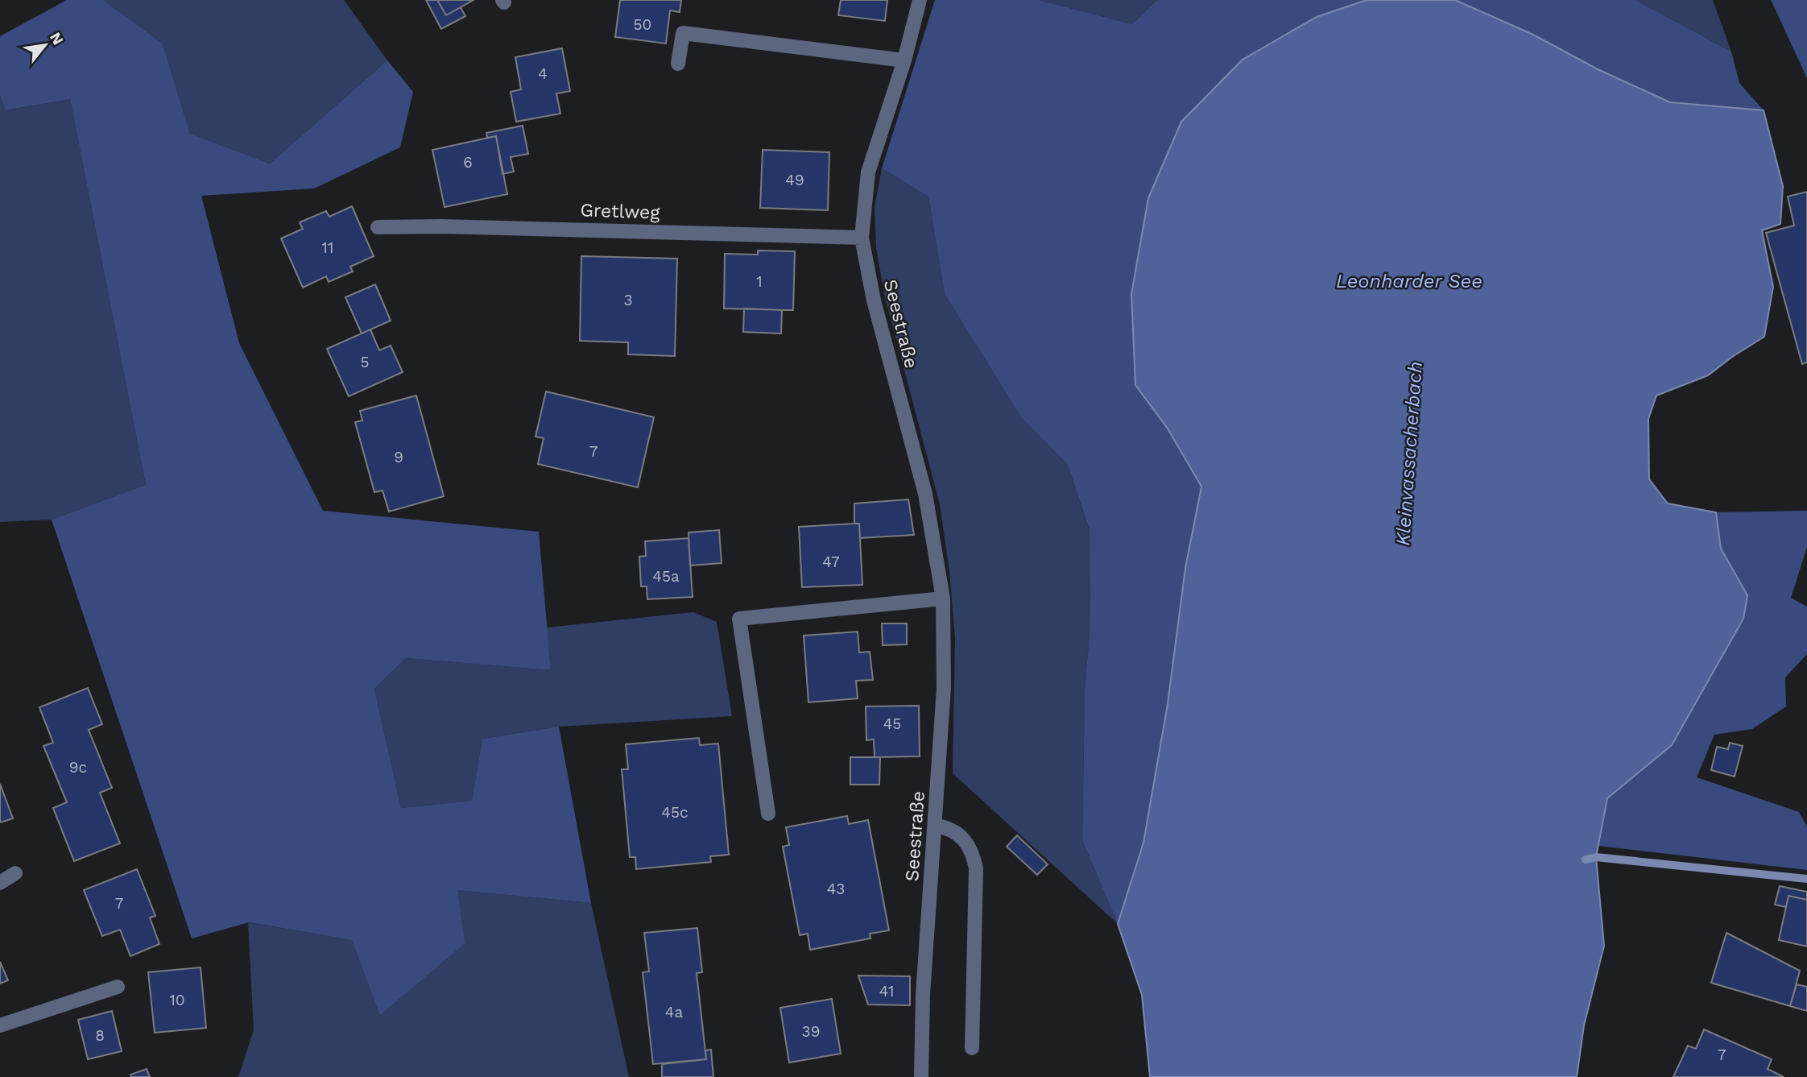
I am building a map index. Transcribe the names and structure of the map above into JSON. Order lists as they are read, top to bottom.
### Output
{
  "streets": {
    "street": ["Gretlweg", "Seestraße"]
  },
  "crossings": [
    ["Gretlweg", "Seestraße"]
  ],
  "water": ["Leonharder See", "Kleinvassacherbach"],
  "house_numbers": [
    "50",
    "4",
    "6",
    "49",
    "11",
    "1",
    "3",
    "5",
    "7",
    "9",
    "47",
    "45a",
    "45",
    "9c",
    "45c",
    "43",
    "7",
    "41",
    "10",
    "4a",
    "39",
    "8",
    "7"
  ],
  "north": "top right"
}
